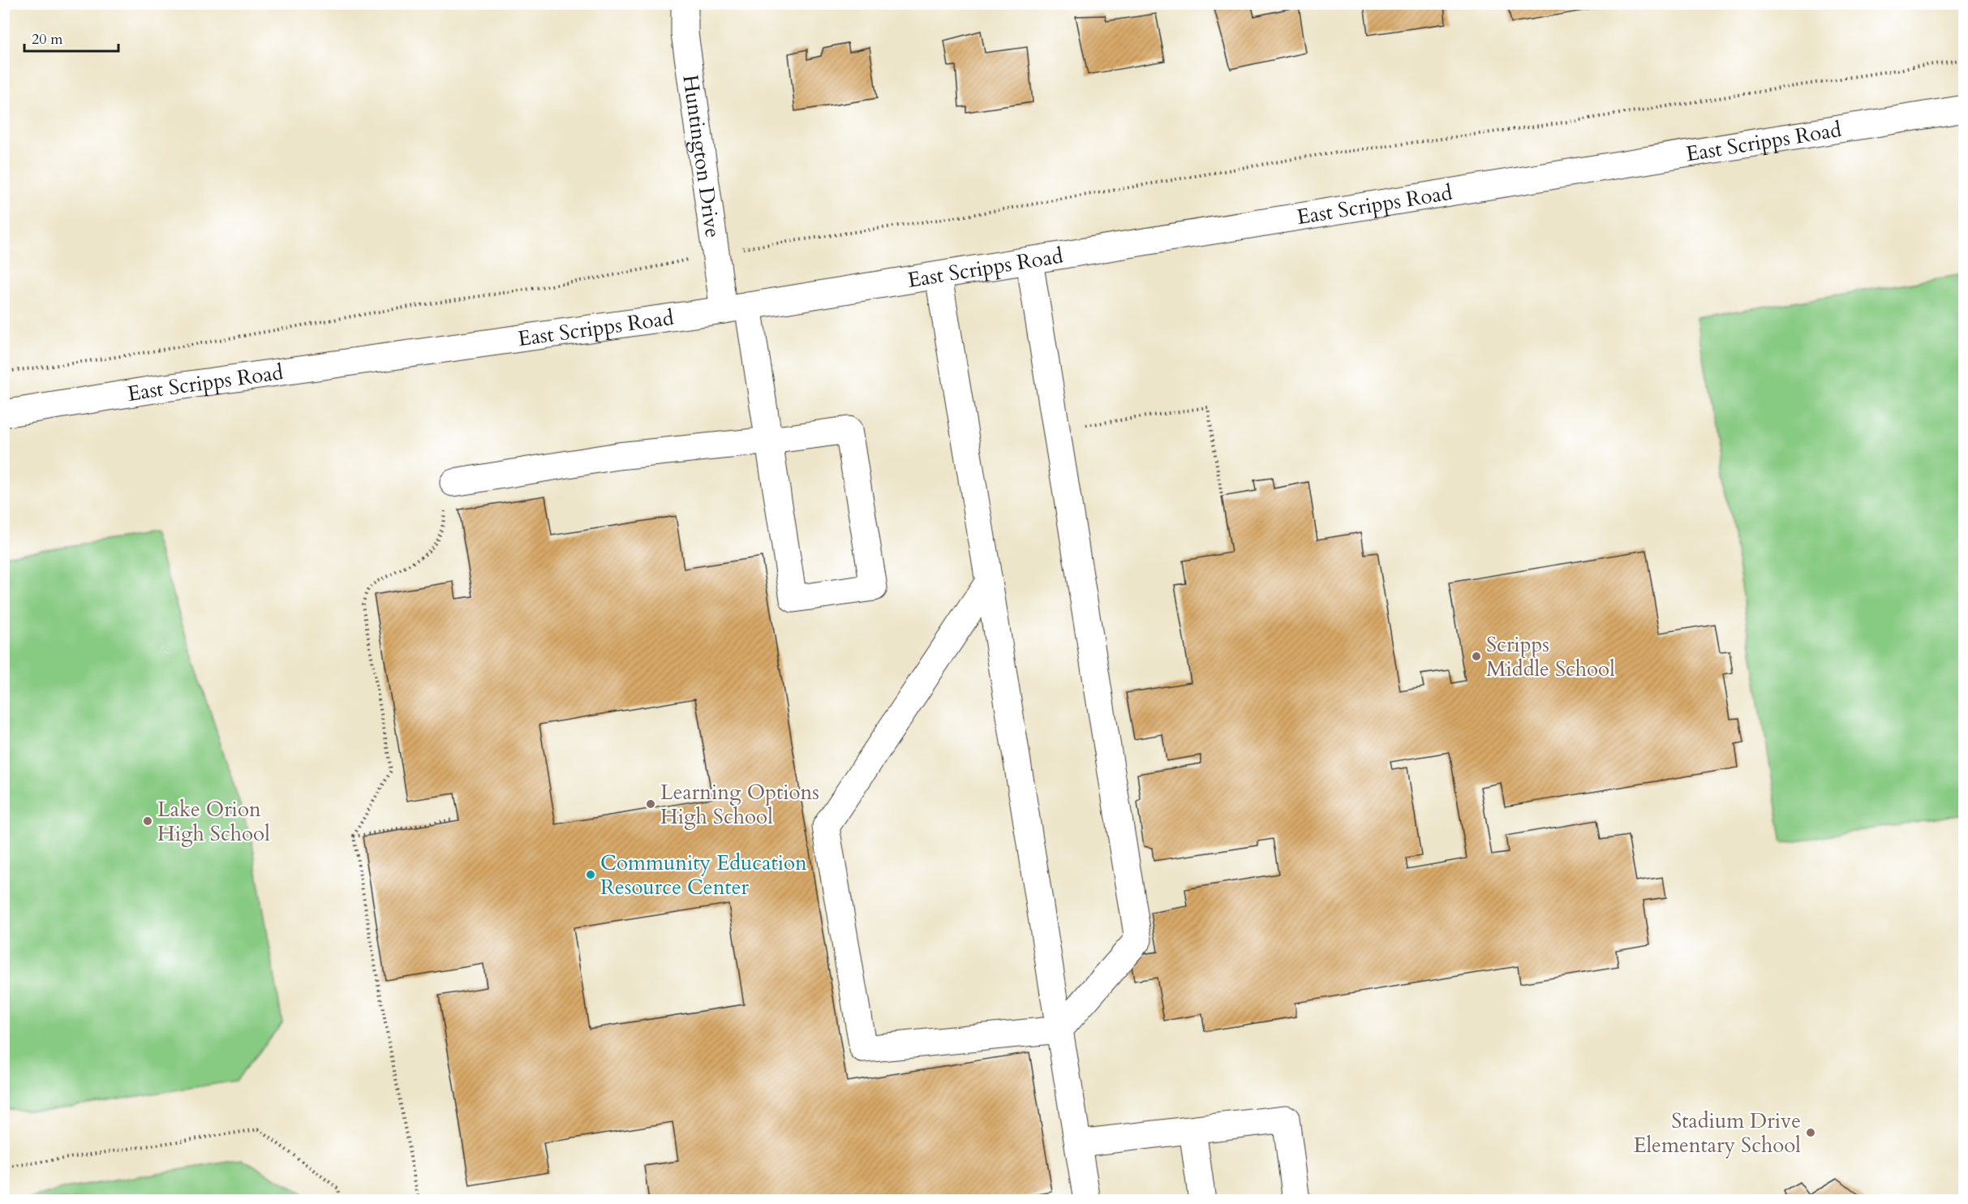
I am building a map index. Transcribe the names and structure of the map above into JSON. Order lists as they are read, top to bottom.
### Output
{
  "streets": {
    "street": ["East Scripps Road", "Huntington Drive"]
  },
  "crossings": [
    ["East Scripps Road", "Huntington Drive"]
  ],
  "places": [
    "Scripps Middle School",
    "Learning Options High School",
    "Lake Orion High School",
    "Community Education Resource Center",
    "Stadium Drive Elementary School"
  ],
  "scale_bar": "20 m"
}
